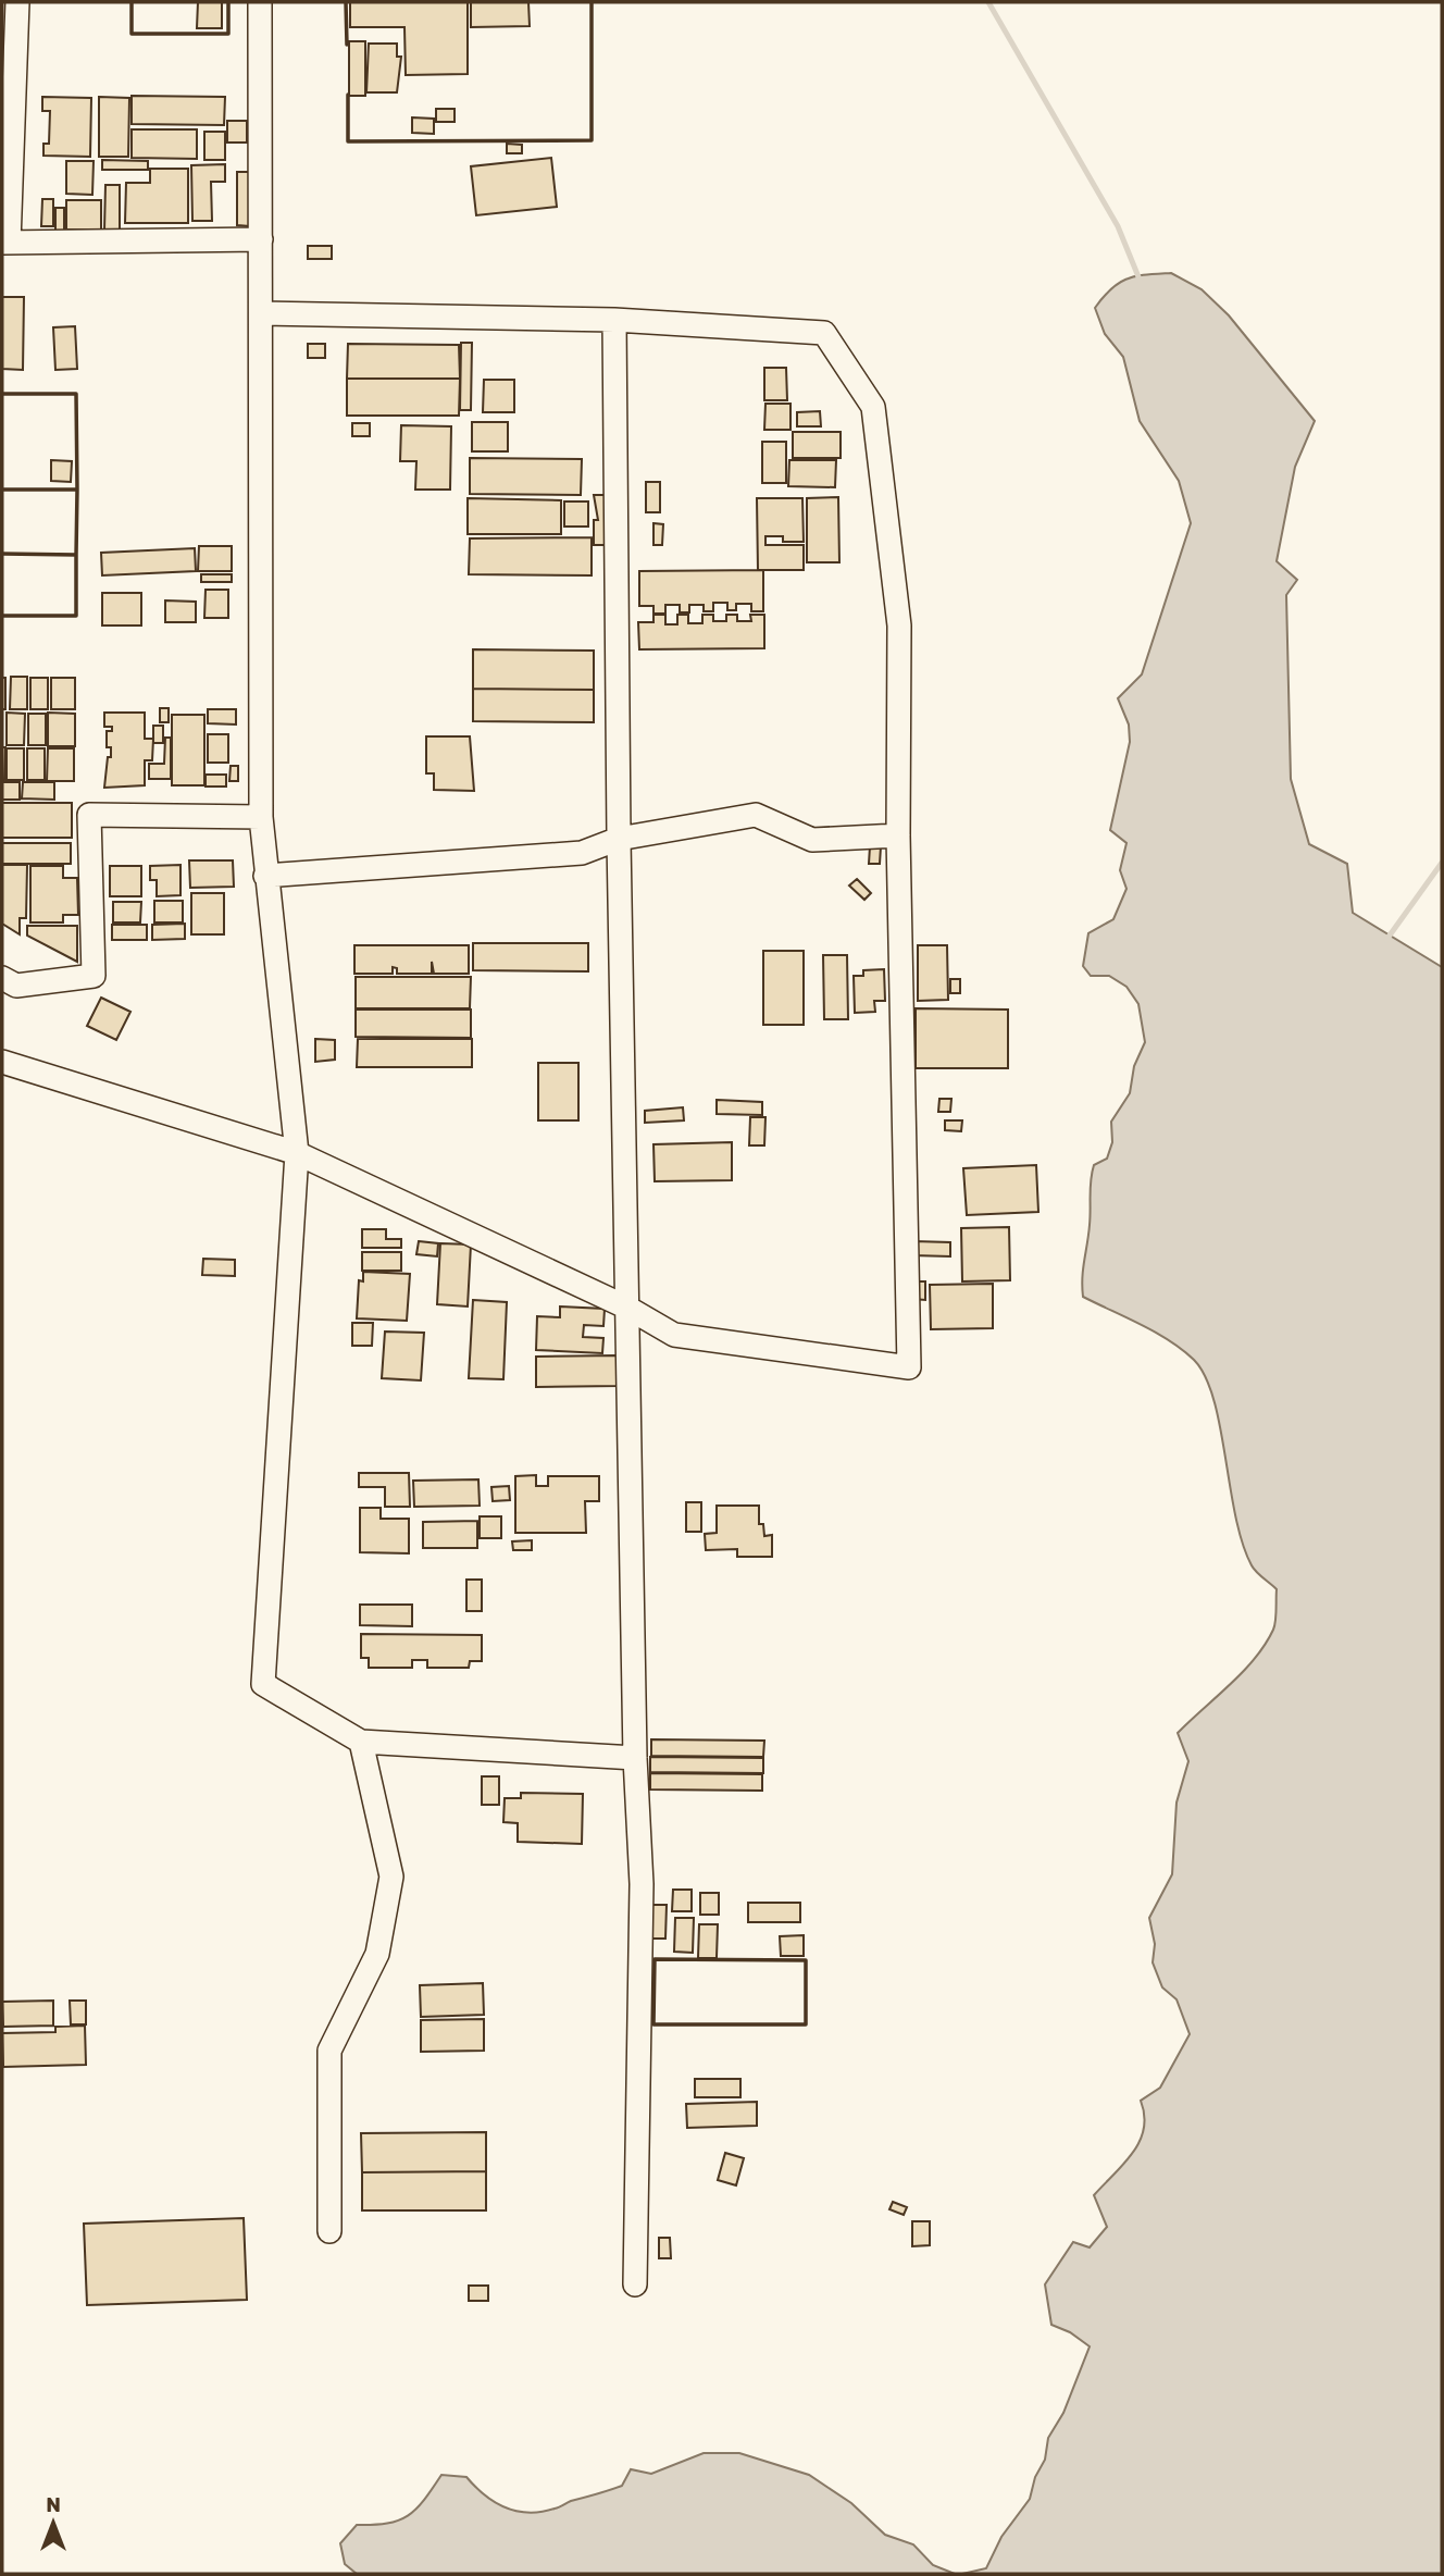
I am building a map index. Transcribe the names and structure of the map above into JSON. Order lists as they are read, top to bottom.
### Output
{
  "north": "top"
}
